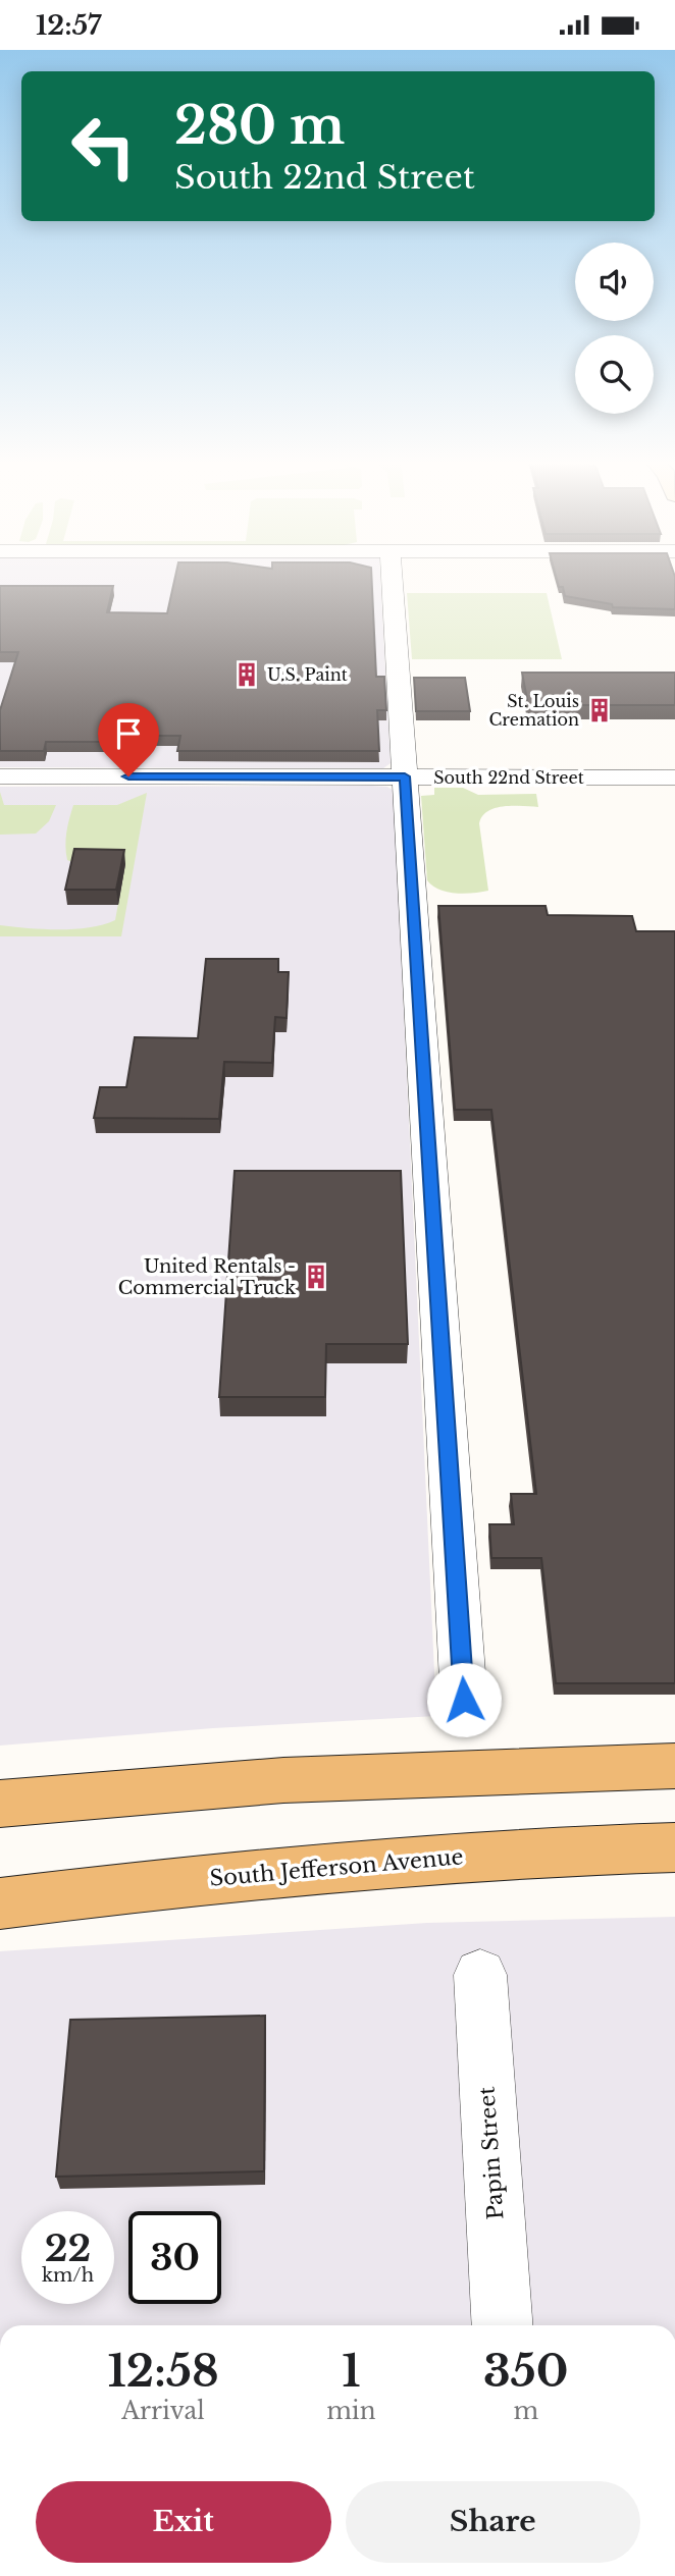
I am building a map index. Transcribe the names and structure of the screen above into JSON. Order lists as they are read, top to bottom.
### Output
{
  "streets": {
    "main road": ["South Jefferson Avenue"],
    "street": ["South 22nd Street", "Papin Street"]
  },
  "places": {
    "building": ["U.S. Paint", "St. Louis Cremation", "United Rentals - Commercial Truck"]
  },
  "page": {
    "status": "12:57",
    "turn": ["280 m", "South 22nd Street"],
    "speed": "22 km/h",
    "limit": "30",
    "eta": [
      "12:58",
      "Arrival",
      "1",
      "min",
      "350",
      "m"
    ],
    "buttons": ["Exit", "Share"]
  }
}
